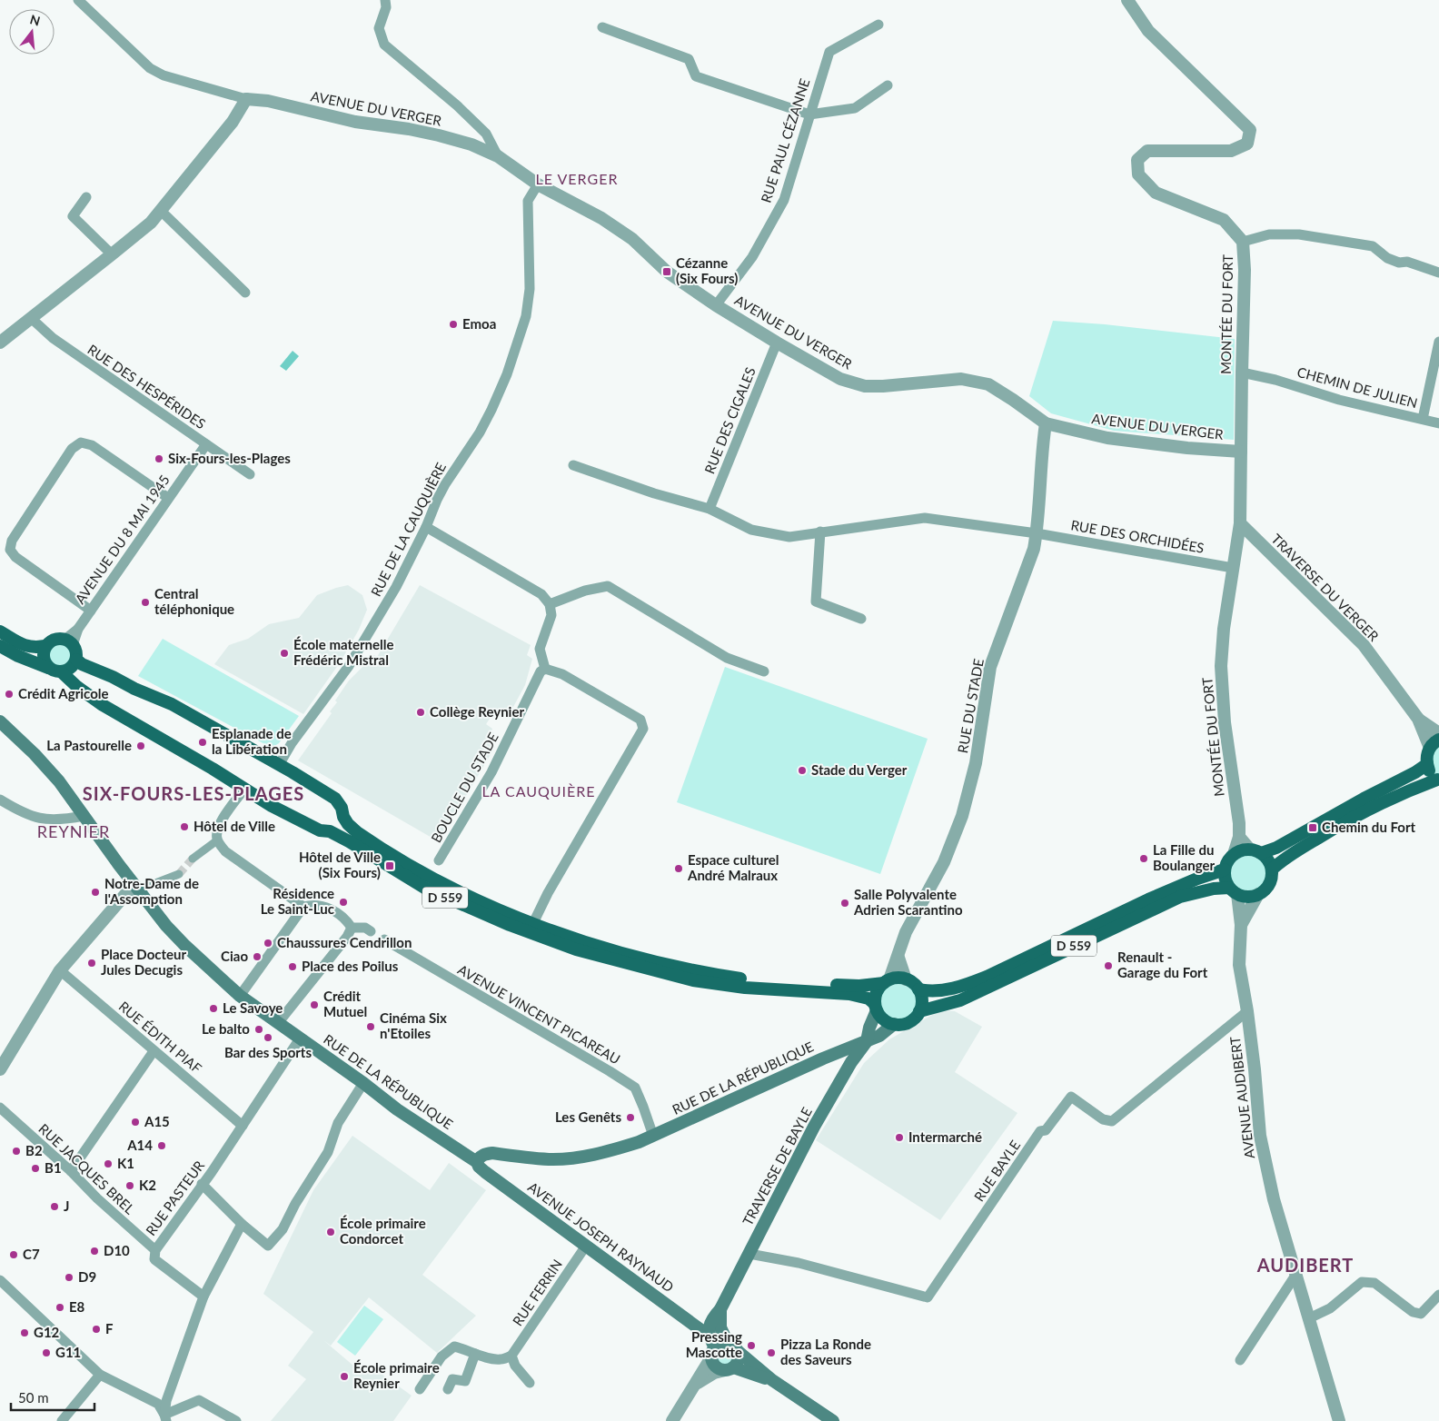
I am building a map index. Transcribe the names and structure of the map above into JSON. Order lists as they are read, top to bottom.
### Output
{
  "streets": {
    "main road": [
      "D 559",
      "RUE DE LA RÉPUBLIQUE",
      "TRAVERSE DE BAYLE",
      "AVENUE JOSEPH RAYNAUD"
    ],
    "street": [
      "AVENUE DU VERGER",
      "RUE PAUL CÉZANNE",
      "MONTÉE DU FORT",
      "RUE DES HESPÉRIDES",
      "CHEMIN DE JULIEN",
      "RUE DES CIGALES",
      "RUE DE LA CAUQUIÈRE",
      "RUE DES ORCHIDÉES",
      "AVENUE DU 8 MAI 1945",
      "TRAVERSE DU VERGER",
      "RUE DU STADE",
      "BOUCLE DU STADE",
      "AVENUE VINCENT PICAREAU",
      "RUE ÉDITH PIAF",
      "AVENUE AUDIBERT",
      "RUE JACQUES BREL",
      "RUE BAYLE",
      "RUE PASTEUR",
      "RUE FERRIN"
    ]
  },
  "crossings": [
    ["AVENUE DU VERGER", "RUE PAUL CÉZANNE"],
    ["AVENUE DU VERGER", "MONTÉE DU FORT"],
    ["AVENUE DU VERGER", "RUE DES CIGALES"],
    ["AVENUE DU VERGER", "RUE DE LA CAUQUIÈRE"],
    ["AVENUE DU VERGER", "RUE DU STADE"],
    ["MONTÉE DU FORT", "CHEMIN DE JULIEN"],
    ["MONTÉE DU FORT", "RUE DES ORCHIDÉES"],
    ["MONTÉE DU FORT", "TRAVERSE DU VERGER"],
    ["MONTÉE DU FORT", "D 559"],
    ["MONTÉE DU FORT", "AVENUE AUDIBERT"],
    ["RUE DES HESPÉRIDES", "AVENUE DU 8 MAI 1945"],
    ["RUE DES CIGALES", "RUE DES ORCHIDÉES"],
    ["RUE DE LA CAUQUIÈRE", "D 559"],
    ["RUE DES ORCHIDÉES", "RUE DU STADE"],
    ["AVENUE DU 8 MAI 1945", "D 559"],
    ["RUE DU STADE", "D 559"],
    ["RUE DU STADE", "TRAVERSE DE BAYLE"],
    ["D 559", "AVENUE AUDIBERT"],
    ["D 559", "TRAVERSE DE BAYLE"],
    ["AVENUE VINCENT PICAREAU", "RUE DE LA RÉPUBLIQUE"],
    ["RUE ÉDITH PIAF", "RUE PASTEUR"],
    ["RUE DE LA RÉPUBLIQUE", "TRAVERSE DE BAYLE"],
    ["RUE DE LA RÉPUBLIQUE", "RUE PASTEUR"],
    ["RUE DE LA RÉPUBLIQUE", "AVENUE JOSEPH RAYNAUD"],
    ["AVENUE AUDIBERT", "RUE BAYLE"],
    ["TRAVERSE DE BAYLE", "RUE BAYLE"],
    ["TRAVERSE DE BAYLE", "AVENUE JOSEPH RAYNAUD"],
    ["RUE JACQUES BREL", "RUE PASTEUR"],
    ["AVENUE JOSEPH RAYNAUD", "RUE FERRIN"]
  ],
  "districts": [
    "LE VERGER",
    "LA CAUQUIÈRE",
    "SIX-FOURS-LES-PLAGES",
    "REYNIER",
    "AUDIBERT"
  ],
  "places": {
    "transit": ["Cézanne (Six Fours)", "Chemin du Fort", "Hôtel de Ville (Six Fours)"],
    "other": [
      "Emoa",
      "Six-Fours-les-Plages",
      "Central téléphonique",
      "École maternelle Frédéric Mistral",
      "Crédit Agricole",
      "Collège Reynier",
      "Esplanade de la Libération",
      "La Pastourelle",
      "Stade du Verger",
      "Hôtel de Ville",
      "La Fille du Boulanger",
      "Espace culturel André Malraux",
      "Notre-Dame de l'Assomption",
      "Résidence Le Saint-Luc",
      "Salle Polyvalente Adrien Scarantino",
      "Chaussures Cendrillon",
      "Ciao",
      "Place Docteur Jules Decugis",
      "Renault - Garage du Fort",
      "Place des Poilus",
      "Crédit Mutuel",
      "Le Savoye",
      "Cinéma Six n'Etoiles",
      "Le balto",
      "Bar des Sports",
      "Les Genêts",
      "A15",
      "Intermarché",
      "A14",
      "B2",
      "K1",
      "B1",
      "K2",
      "J",
      "École primaire Condorcet",
      "D10",
      "C7",
      "D9",
      "E8",
      "F",
      "G12",
      "Pressing Mascotte",
      "G11",
      "Pizza La Ronde des Saveurs",
      "École primaire Reynier"
    ]
  },
  "scale_bar": "50 m",
  "north": "top"
}
